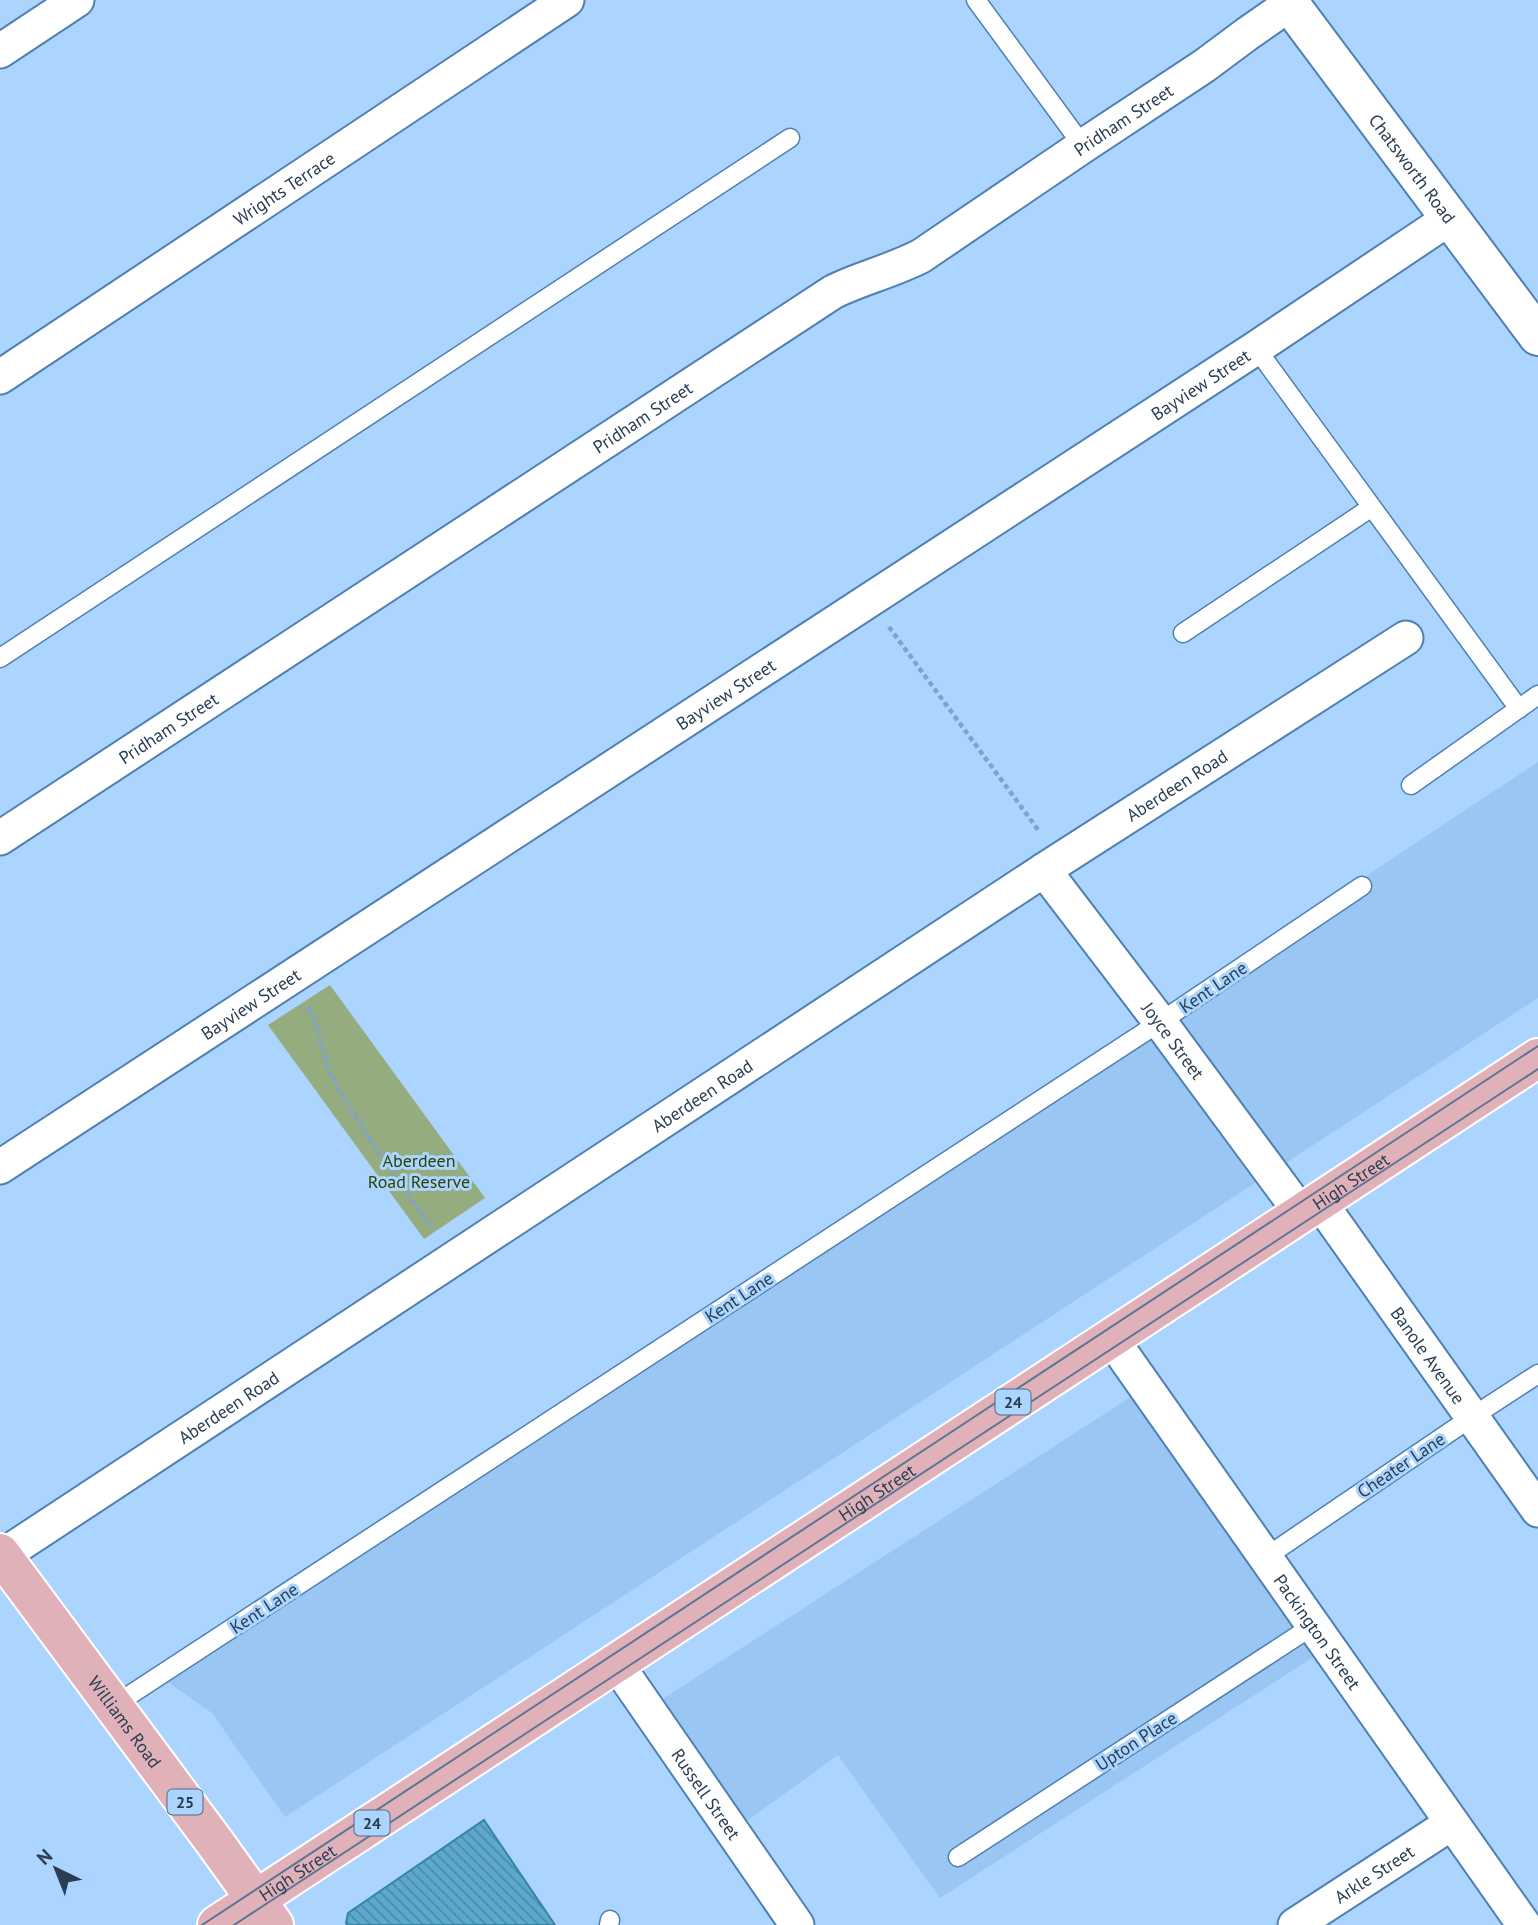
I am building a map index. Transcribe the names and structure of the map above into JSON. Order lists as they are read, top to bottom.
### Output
{
  "streets": {
    "main road": [
      "High Street",
      "24",
      "Williams Road",
      "25"
    ],
    "street": [
      "Pridham Street",
      "Chatsworth Road",
      "Wrights Terrace",
      "Bayview Street",
      "Aberdeen Road",
      "Joyce Street",
      "Banole Avenue",
      "Packington Street",
      "Russell Street",
      "Arkle Street"
    ],
    "lane": ["Kent Lane", "Cheater Lane", "Upton Place"]
  },
  "crossings": [
    ["Pridham Street", "Chatsworth Road"],
    ["Chatsworth Road", "Bayview Street"],
    ["Aberdeen Road", "Joyce Street"],
    ["Aberdeen Road", "Williams Road"],
    ["Kent Lane", "Joyce Street"],
    ["Kent Lane", "Williams Road"],
    ["Joyce Street", "High Street"],
    ["Joyce Street", "Banole Avenue"],
    ["High Street", "Banole Avenue"],
    ["High Street", "Packington Street"],
    ["High Street", "Williams Road"],
    ["High Street", "Russell Street"],
    ["Banole Avenue", "Cheater Lane"],
    ["Cheater Lane", "Packington Street"],
    ["Packington Street", "Upton Place"],
    ["Packington Street", "Arkle Street"]
  ],
  "parks": ["Aberdeen Road Reserve"],
  "north": "top left"
}
